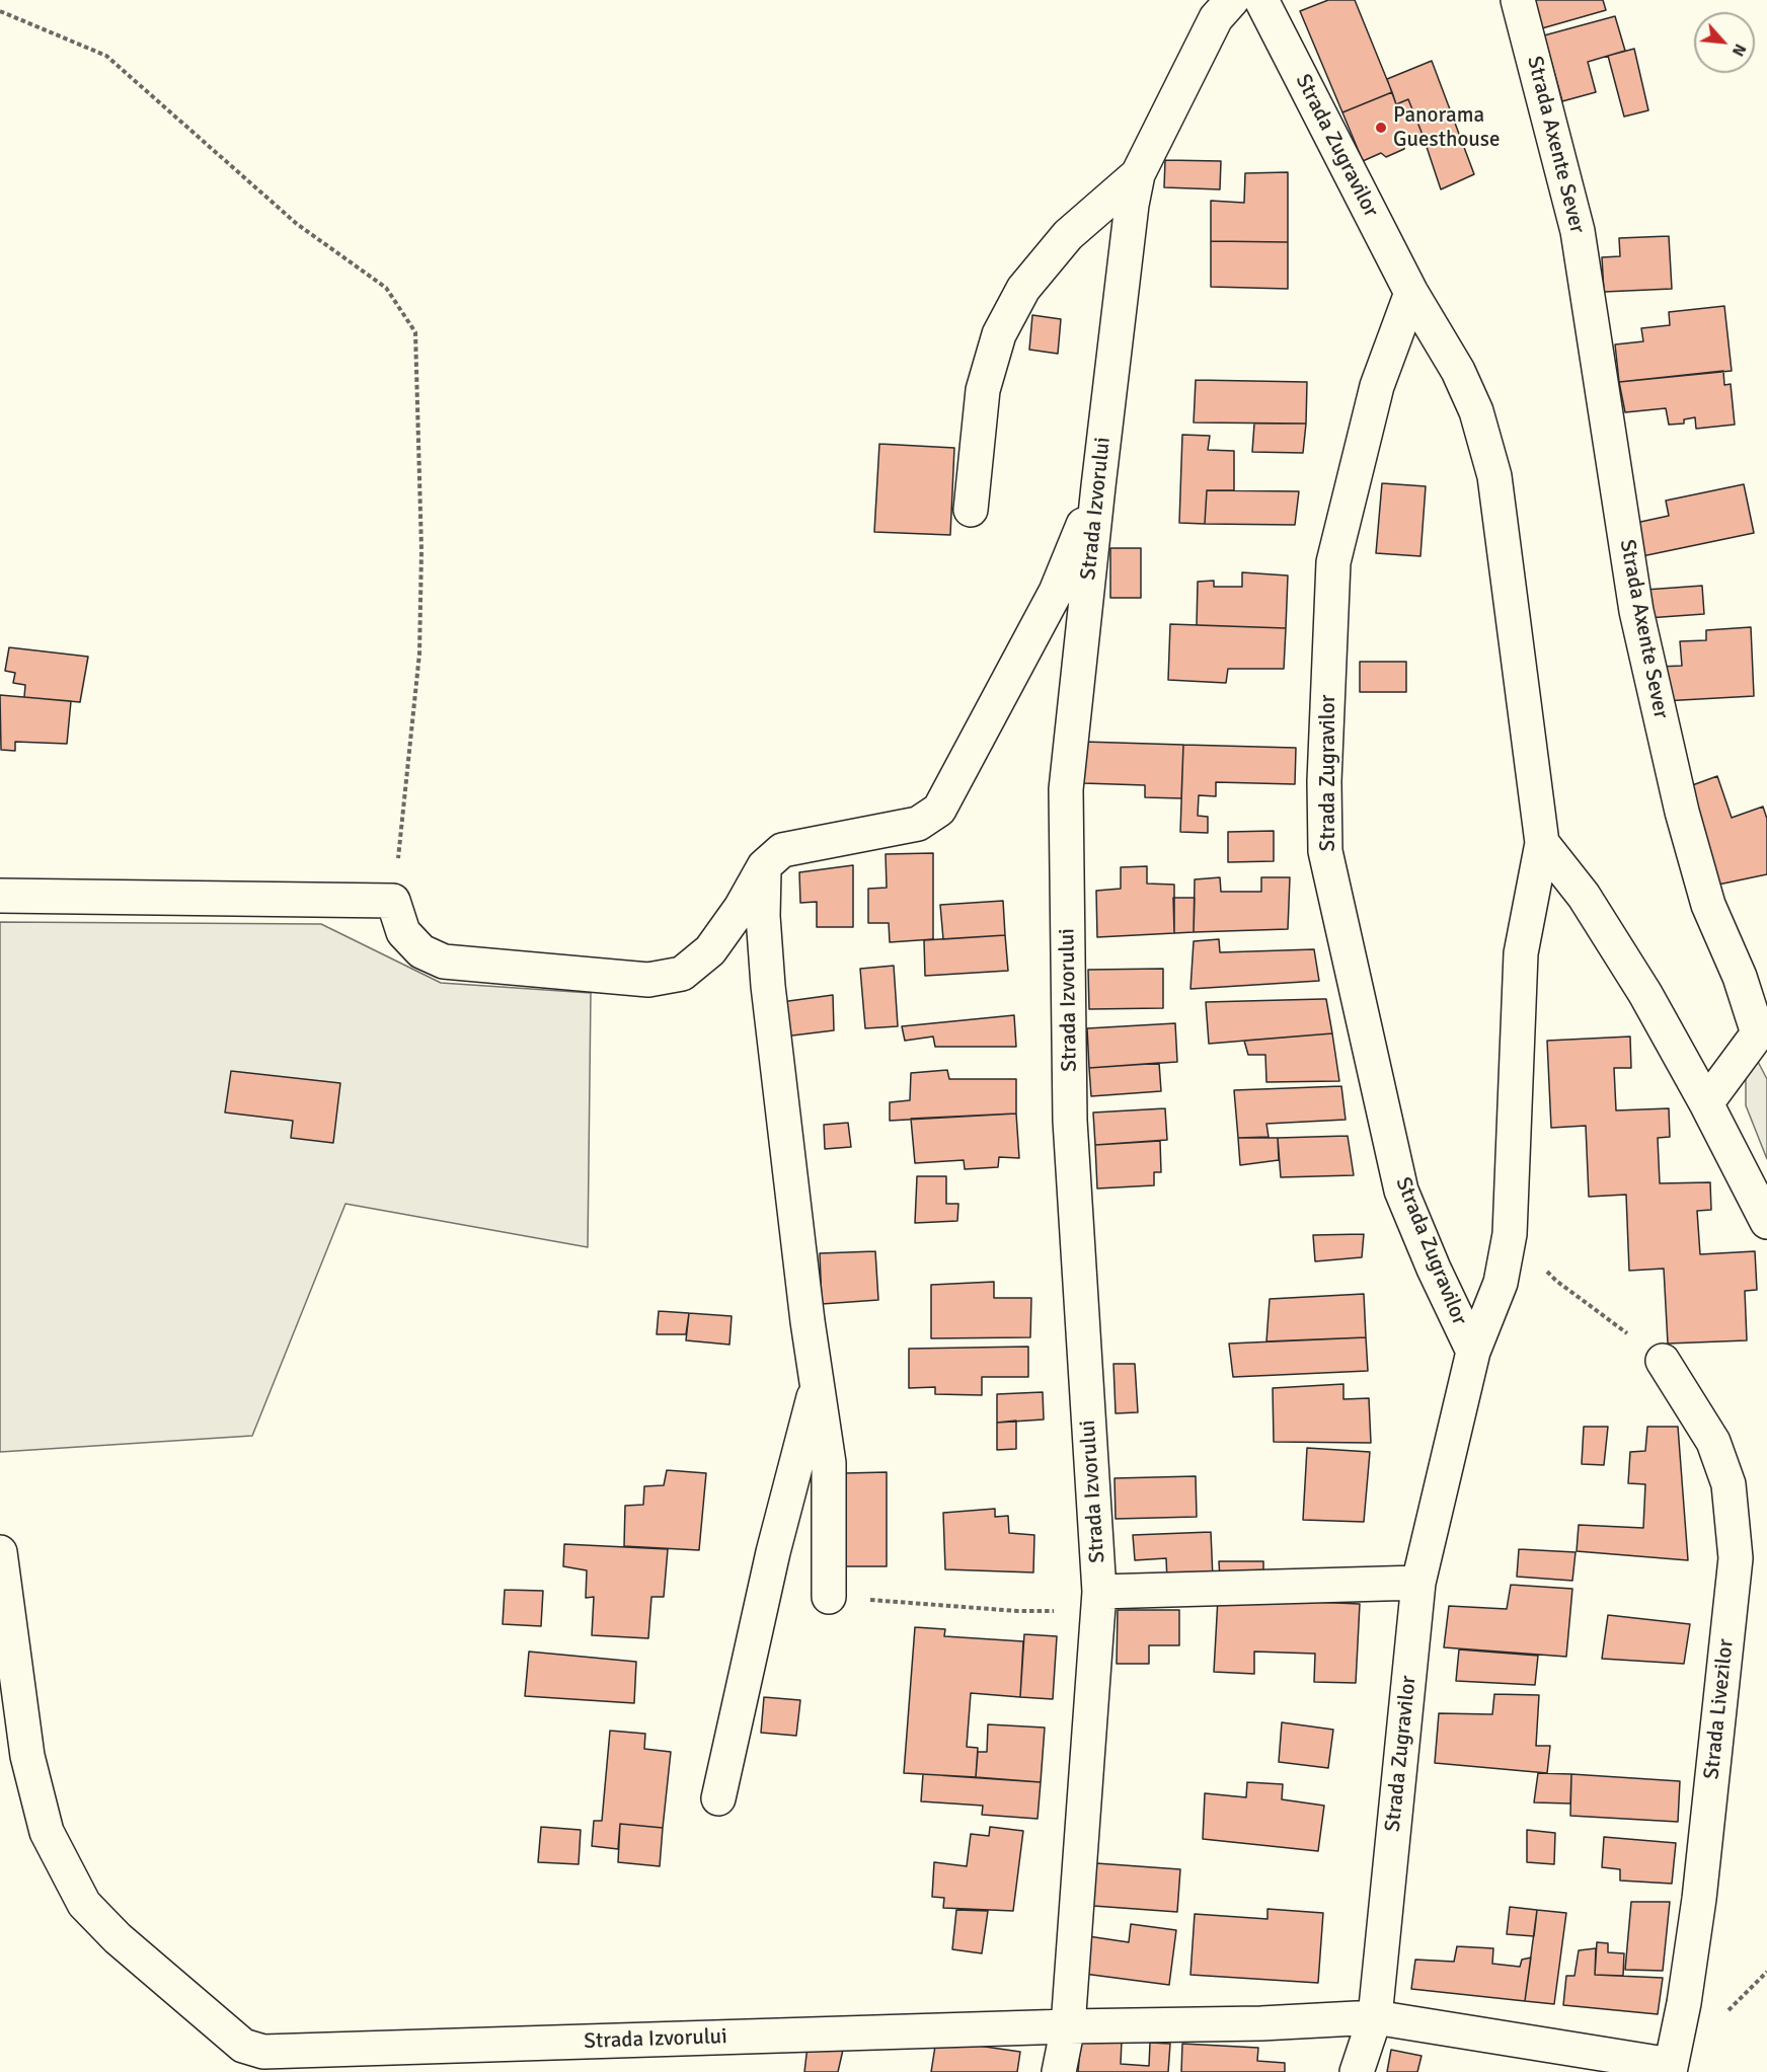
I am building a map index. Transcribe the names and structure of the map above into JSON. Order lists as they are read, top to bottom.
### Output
{
  "streets": {
    "street": [
      "Strada Axente Sever",
      "Strada Zugravilor",
      "Strada Izvorului",
      "Strada Livezilor"
    ]
  },
  "places": ["Panorama Guesthouse"],
  "north": "bottom right"
}
